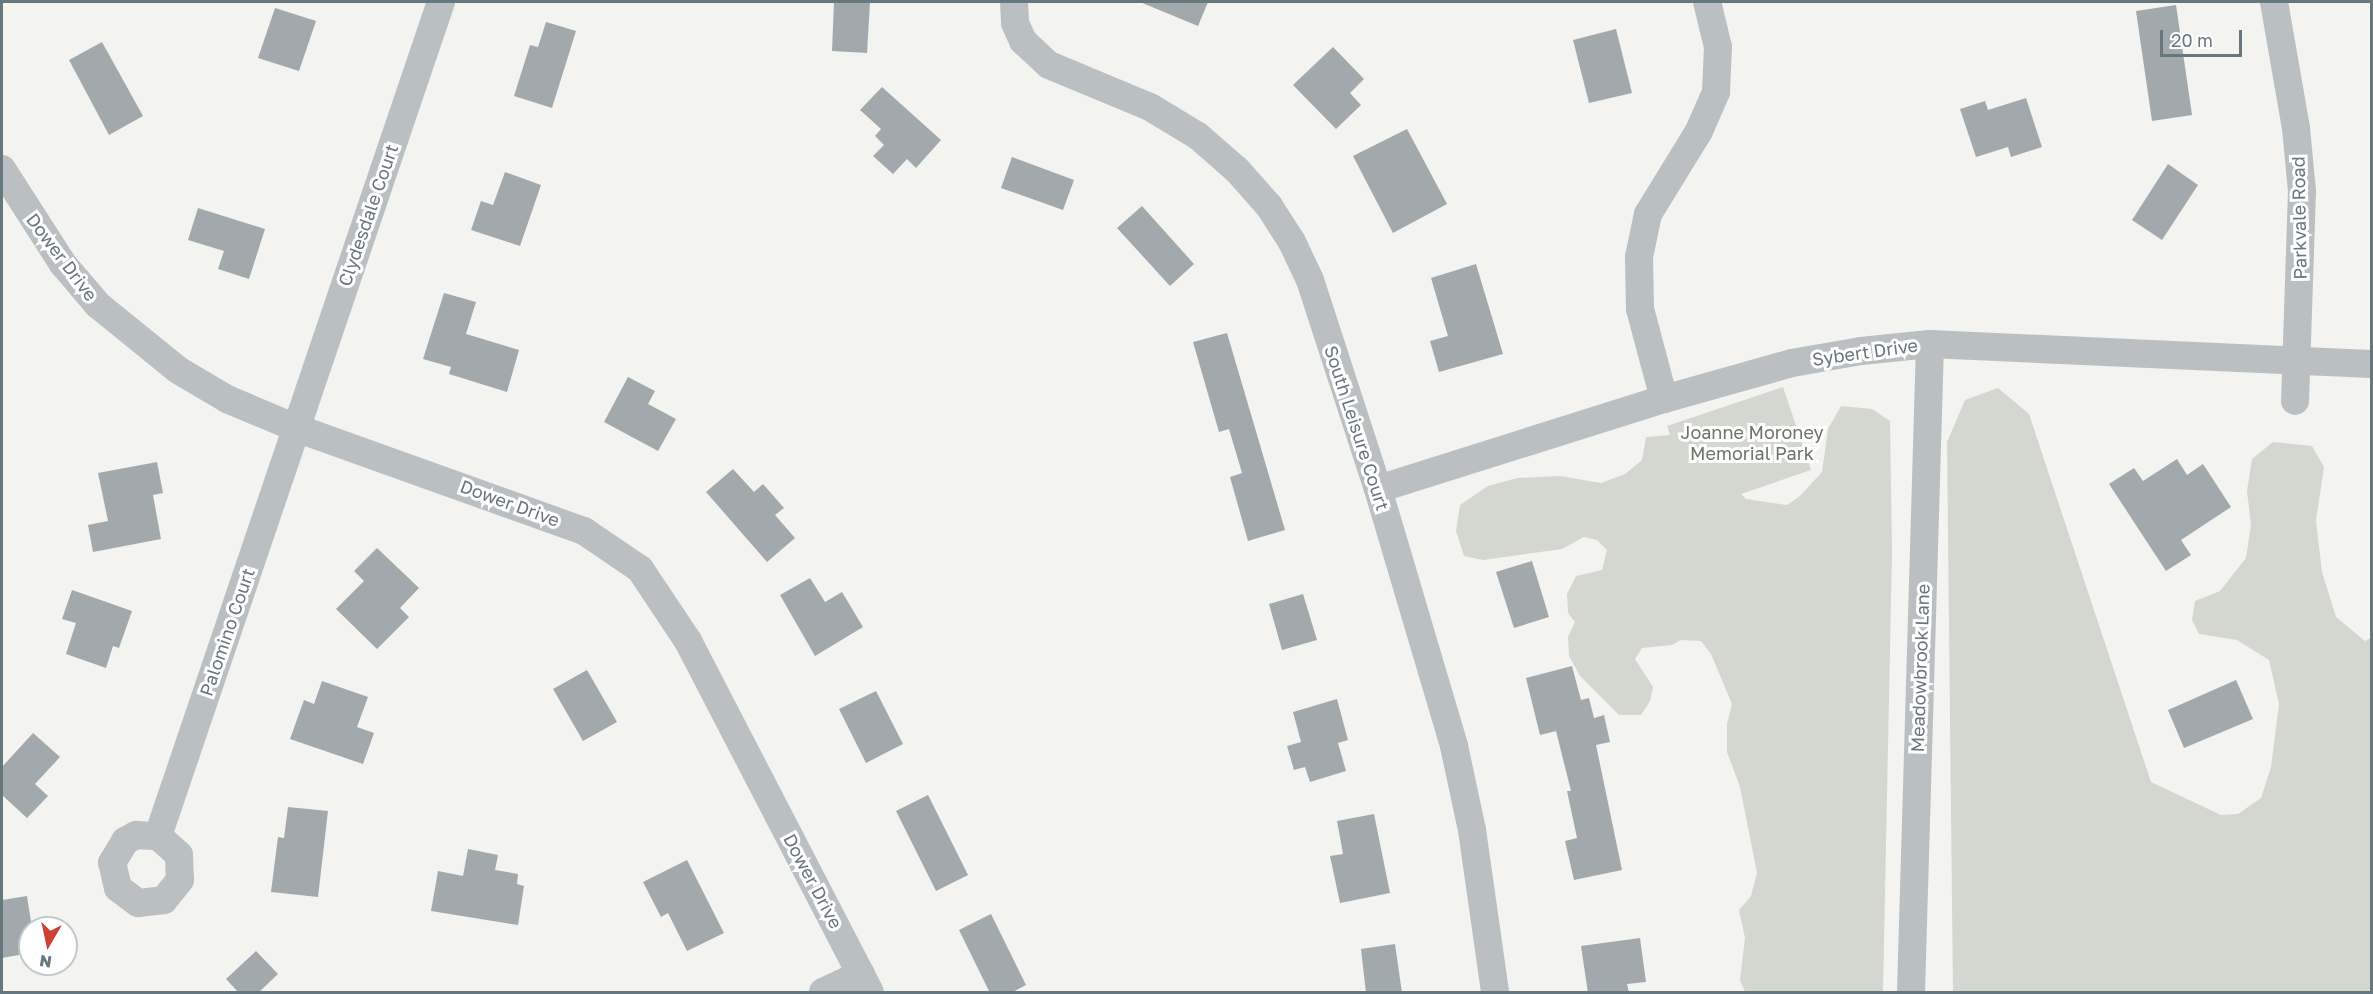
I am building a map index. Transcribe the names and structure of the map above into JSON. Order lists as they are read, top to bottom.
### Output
{
  "streets": {
    "street": [
      "Clydesdale Court",
      "Parkvale Road",
      "Dower Drive",
      "Sybert Drive",
      "South Leisure Court",
      "Palomino Court",
      "Meadowbrook Lane"
    ]
  },
  "crossings": [
    ["Clydesdale Court", "Dower Drive"],
    ["Clydesdale Court", "Palomino Court"],
    ["Parkvale Road", "Sybert Drive"],
    ["Dower Drive", "Palomino Court"],
    ["Sybert Drive", "South Leisure Court"],
    ["Sybert Drive", "Meadowbrook Lane"]
  ],
  "parks": ["Joanne Moroney Memorial Park"],
  "scale_bar": "20 m",
  "north": "bottom"
}
